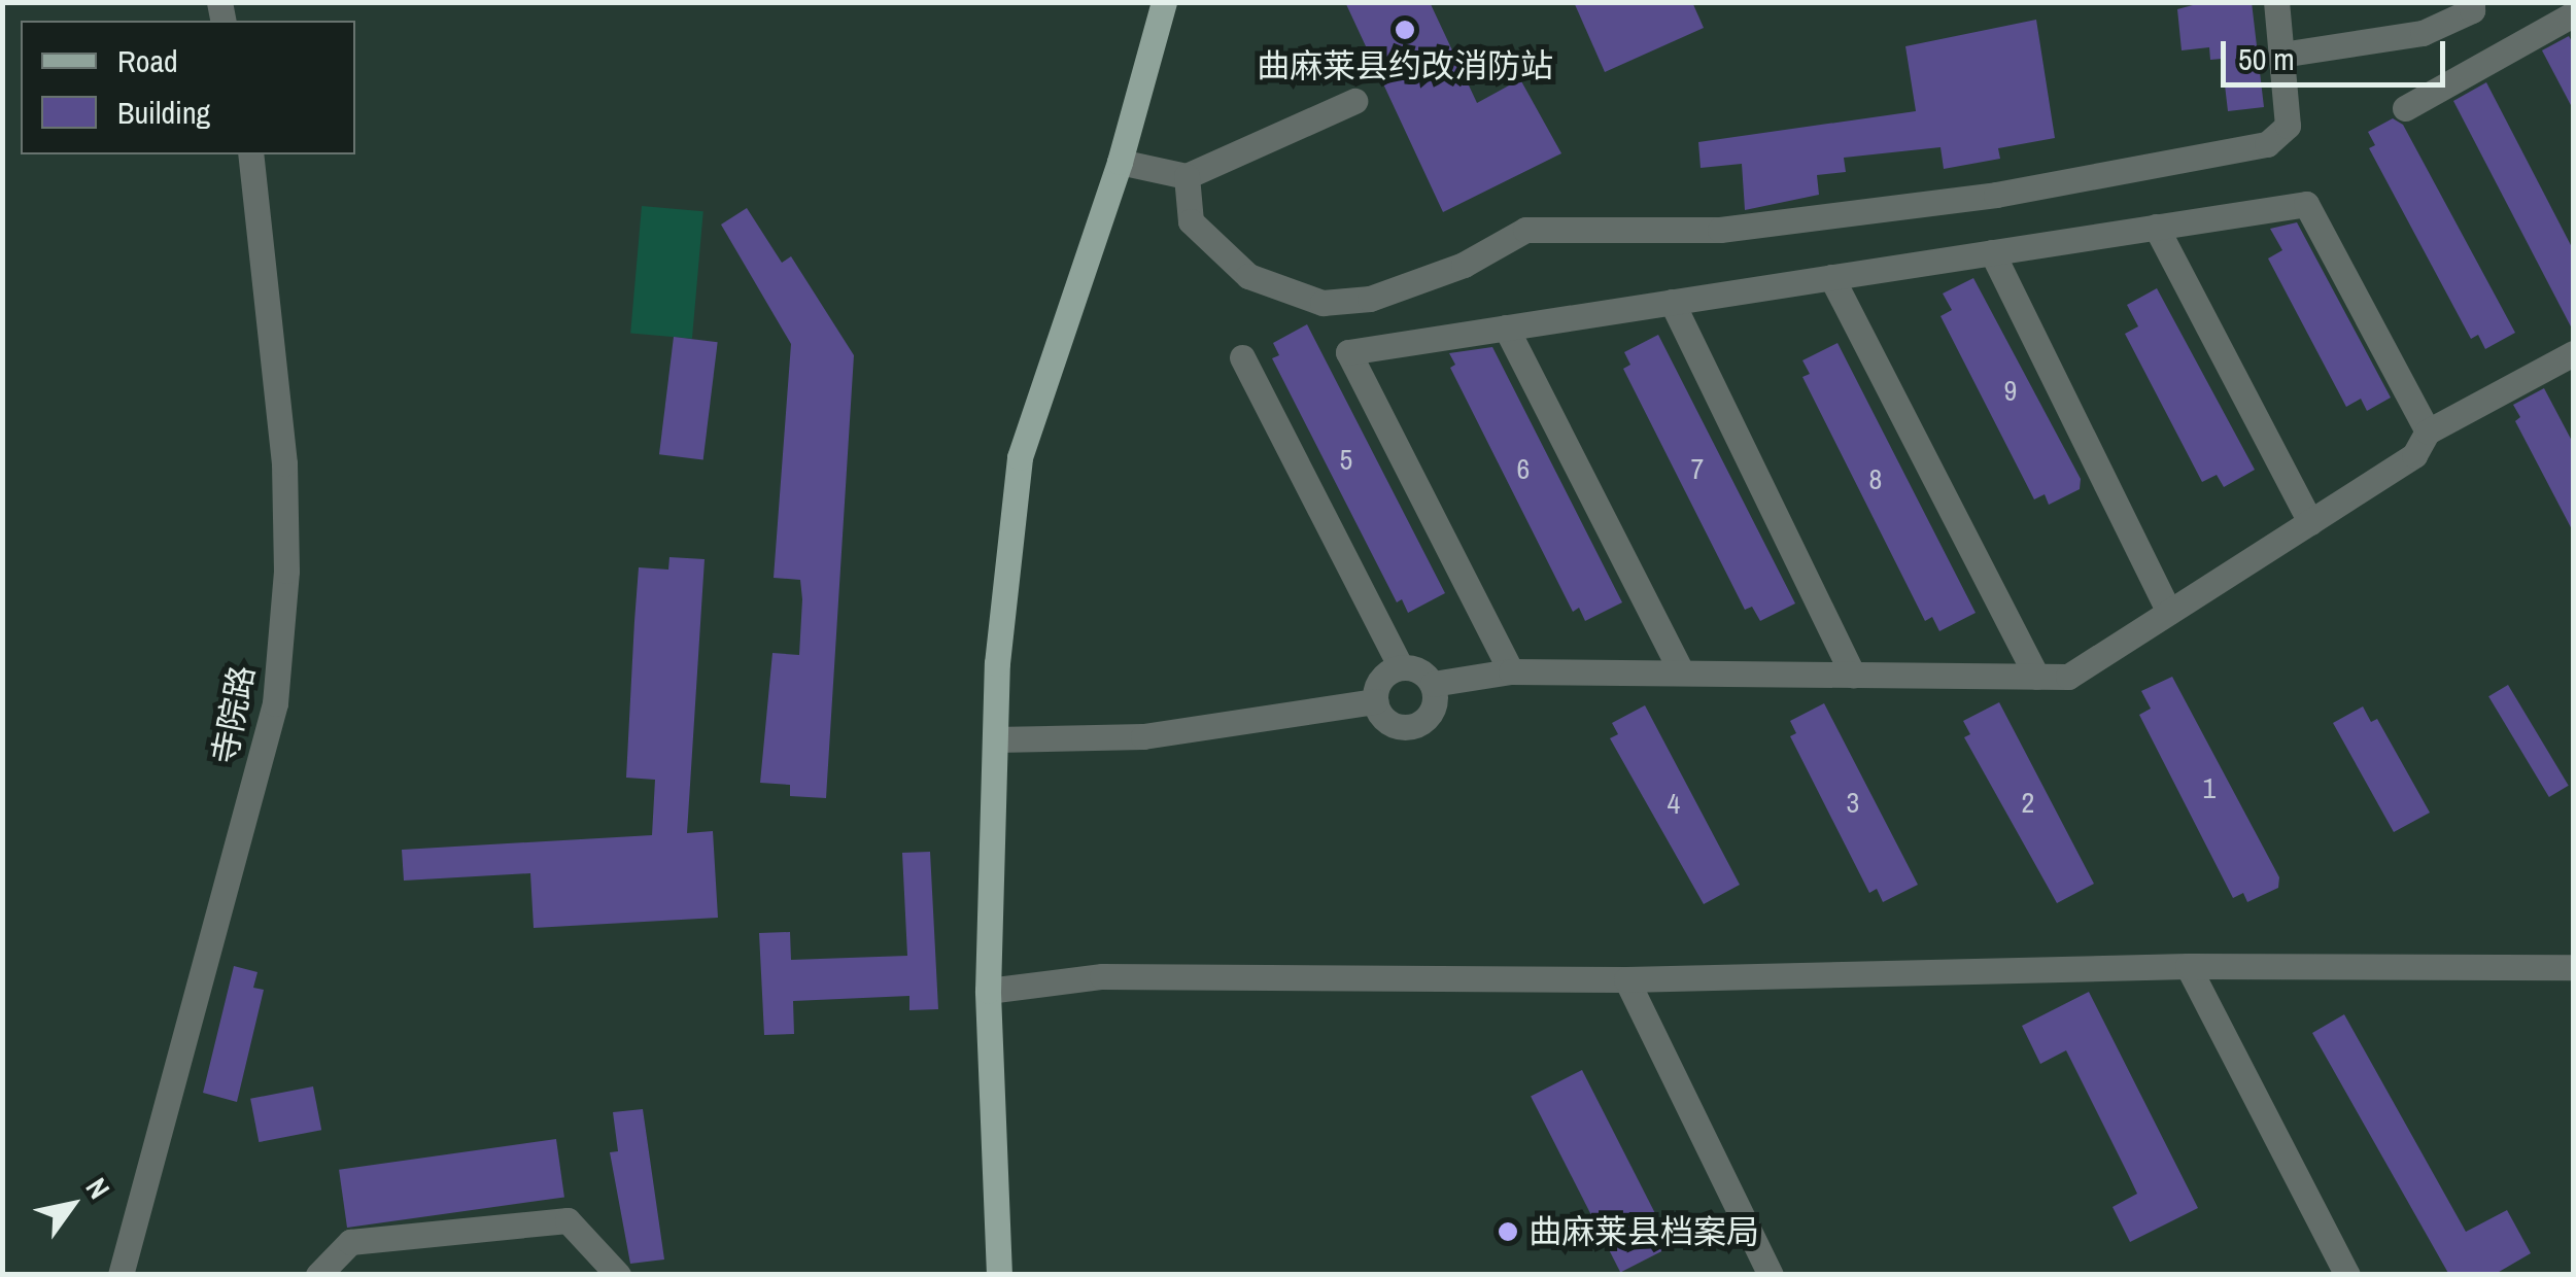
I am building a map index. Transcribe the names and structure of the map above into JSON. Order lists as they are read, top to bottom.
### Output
{
  "streets": {
    "street": ["寺院路"]
  },
  "places": ["曲麻莱县约改消防站", "曲麻莱县档案局"],
  "house_numbers": [
    "9",
    "5",
    "6",
    "7",
    "8",
    "1",
    "3",
    "2",
    "4"
  ],
  "legend": ["Road", "Building"],
  "scale_bar": "50 m",
  "north": "top right"
}
